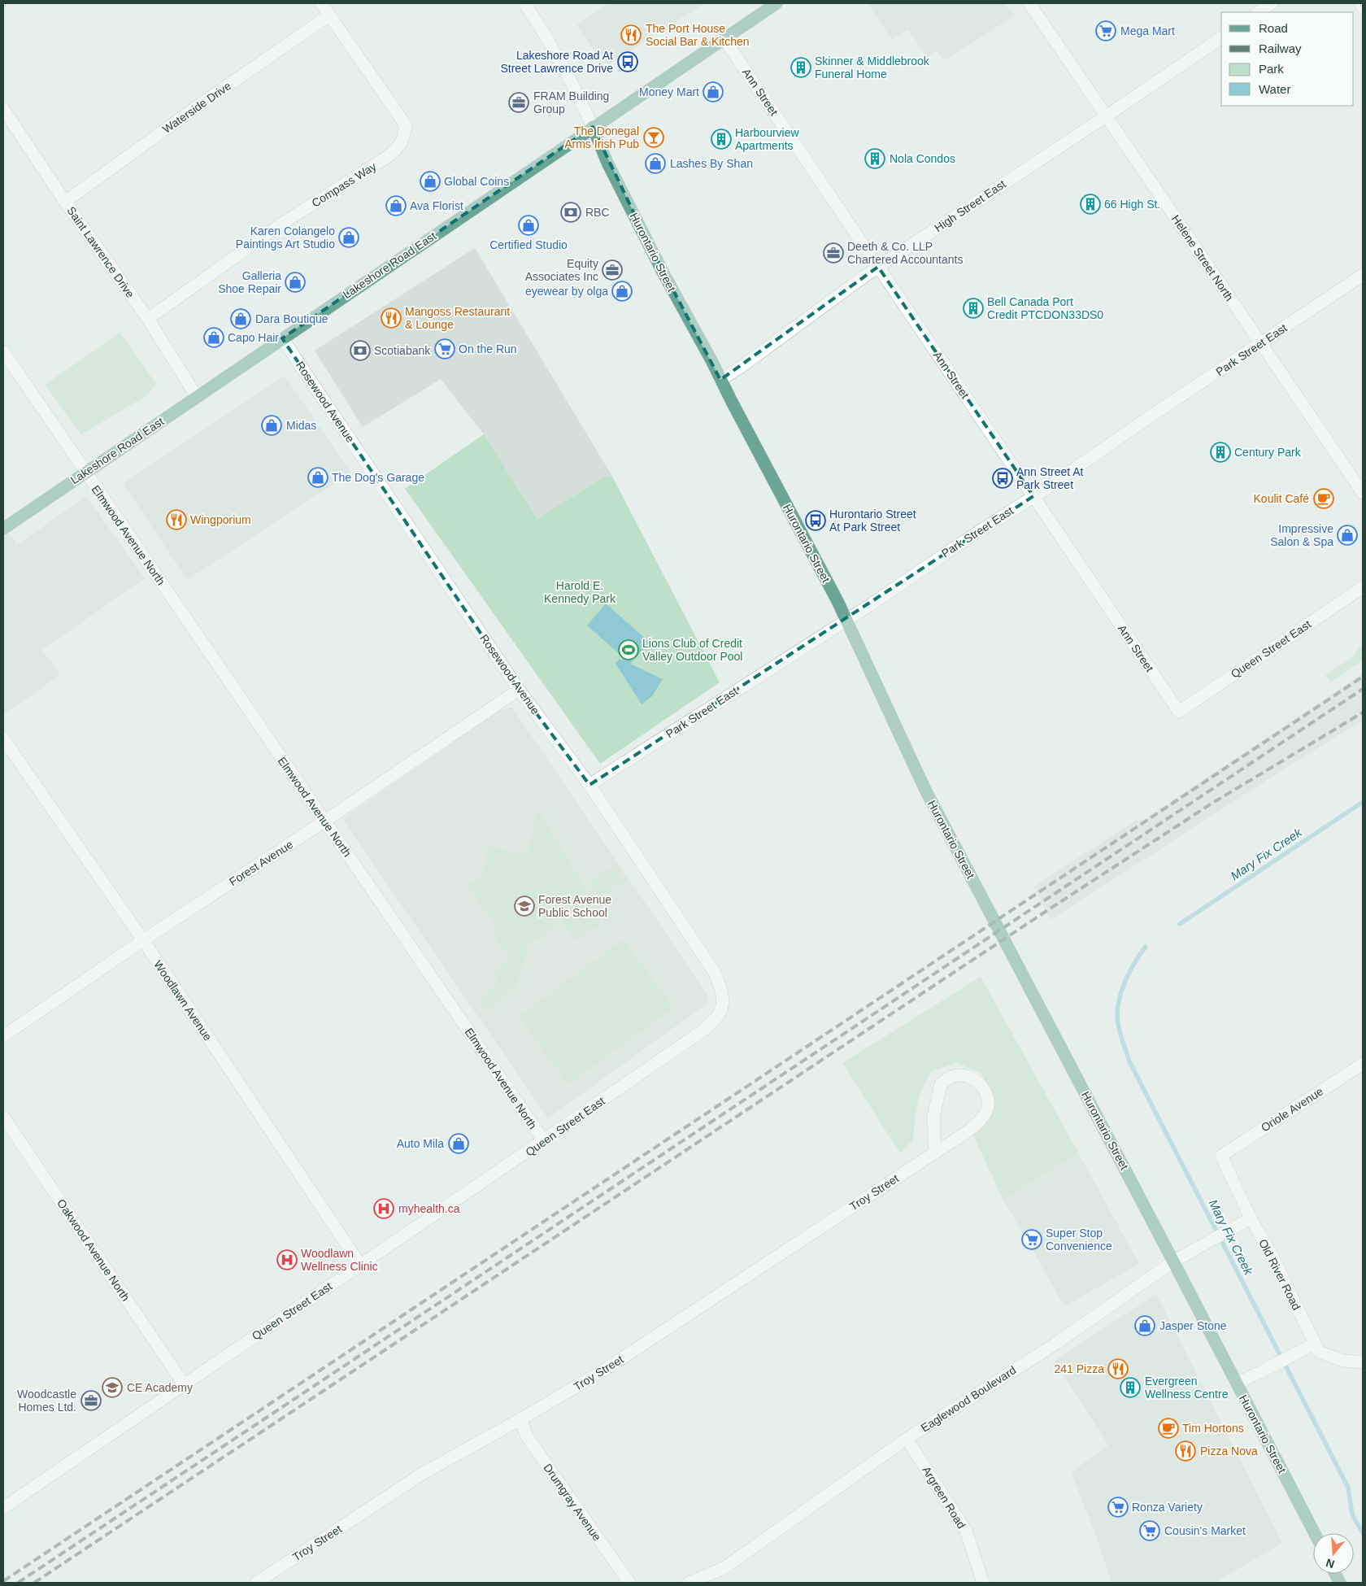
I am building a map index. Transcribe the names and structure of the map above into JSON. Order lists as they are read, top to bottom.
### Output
{
  "streets": {
    "main road": ["Hurontario Street", "Lakeshore Road East"],
    "street": [
      "Ann Street",
      "Waterside Drive",
      "Compass Way",
      "High Street East",
      "Saint Lawrence Drive",
      "Helene Street North",
      "Park Street East",
      "Rosewood Avenue",
      "Elmwood Avenue North",
      "Queen Street East",
      "Forest Avenue",
      "Woodlawn Avenue",
      "Oriole Avenue",
      "Troy Street",
      "Oakwood Avenue North",
      "Old River Road",
      "Eaglewood Boulevard",
      "Argreen Road",
      "Drumgray Avenue"
    ]
  },
  "crossings": [
    ["Ann Street", "High Street East"],
    ["Ann Street", "Lakeshore Road East"],
    ["Ann Street", "Park Street East"],
    ["Ann Street", "Queen Street East"],
    ["Waterside Drive", "Compass Way"],
    ["Waterside Drive", "Saint Lawrence Drive"],
    ["Compass Way", "Saint Lawrence Drive"],
    ["High Street East", "Hurontario Street"],
    ["High Street East", "Helene Street North"],
    ["Saint Lawrence Drive", "Lakeshore Road East"],
    ["Hurontario Street", "Lakeshore Road East"],
    ["Hurontario Street", "Park Street East"],
    ["Hurontario Street", "Eaglewood Boulevard"],
    ["Helene Street North", "Park Street East"],
    ["Lakeshore Road East", "Rosewood Avenue"],
    ["Lakeshore Road East", "Elmwood Avenue North"],
    ["Park Street East", "Rosewood Avenue"],
    ["Rosewood Avenue", "Queen Street East"],
    ["Rosewood Avenue", "Forest Avenue"],
    ["Elmwood Avenue North", "Queen Street East"],
    ["Elmwood Avenue North", "Forest Avenue"],
    ["Queen Street East", "Woodlawn Avenue"],
    ["Queen Street East", "Oakwood Avenue North"],
    ["Forest Avenue", "Woodlawn Avenue"],
    ["Oriole Avenue", "Old River Road"],
    ["Troy Street", "Drumgray Avenue"],
    ["Old River Road", "Eaglewood Boulevard"],
    ["Eaglewood Boulevard", "Argreen Road"]
  ],
  "water": ["Mary Fix Creek"],
  "parks": ["Harold E. Kennedy Park"],
  "places": {
    "supermarket": [
      "Mega Mart",
      "On the Run",
      "Super Stop Convenience",
      "Ronza Variety",
      "Cousin's Market"
    ],
    "restaurant": [
      "The Port House Social Bar & Kitchen",
      "Mangoss Restaurant & Lounge",
      "Wingporium",
      "241 Pizza",
      "Pizza Nova"
    ],
    "bus stop": ["Lakeshore Road At Street Lawrence Drive", "Ann Street At Park Street", "Hurontario Street At Park Street"],
    "building": [
      "Skinner & Middlebrook Funeral Home",
      "Harbourview Apartments",
      "Nola Condos",
      "66 High St.",
      "Bell Canada Port Credit PTCDON33DS0",
      "Century Park",
      "Evergreen Wellness Centre"
    ],
    "shop": [
      "Money Mart",
      "Lashes By Shan",
      "Global Coins",
      "Ava Florist",
      "Certified Studio",
      "Karen Colangelo Paintings Art Studio",
      "Galleria Shoe Repair",
      "eyewear by olga",
      "Dara Boutique",
      "Capo Hair",
      "Midas",
      "The Dog's Garage",
      "Impressive Salon & Spa",
      "Auto Mila",
      "Jasper Stone"
    ],
    "office": [
      "FRAM Building Group",
      "Deeth & Co. LLP Chartered Accountants",
      "Equity Associates Inc",
      "Woodcastle Homes Ltd."
    ],
    "bar": ["The Donegal Arms Irish Pub"],
    "bank": ["RBC", "Scotiabank"],
    "cafe": ["Koulit Café", "Tim Hortons"],
    "sports": ["Lions Club of Credit Valley Outdoor Pool"],
    "school or university": ["Forest Avenue Public School", "CE Academy"],
    "hospital": ["myhealth.ca", "Woodlawn Wellness Clinic"]
  },
  "legend": [
    "Road",
    "Railway",
    "Park",
    "Water"
  ],
  "north": "bottom"
}
